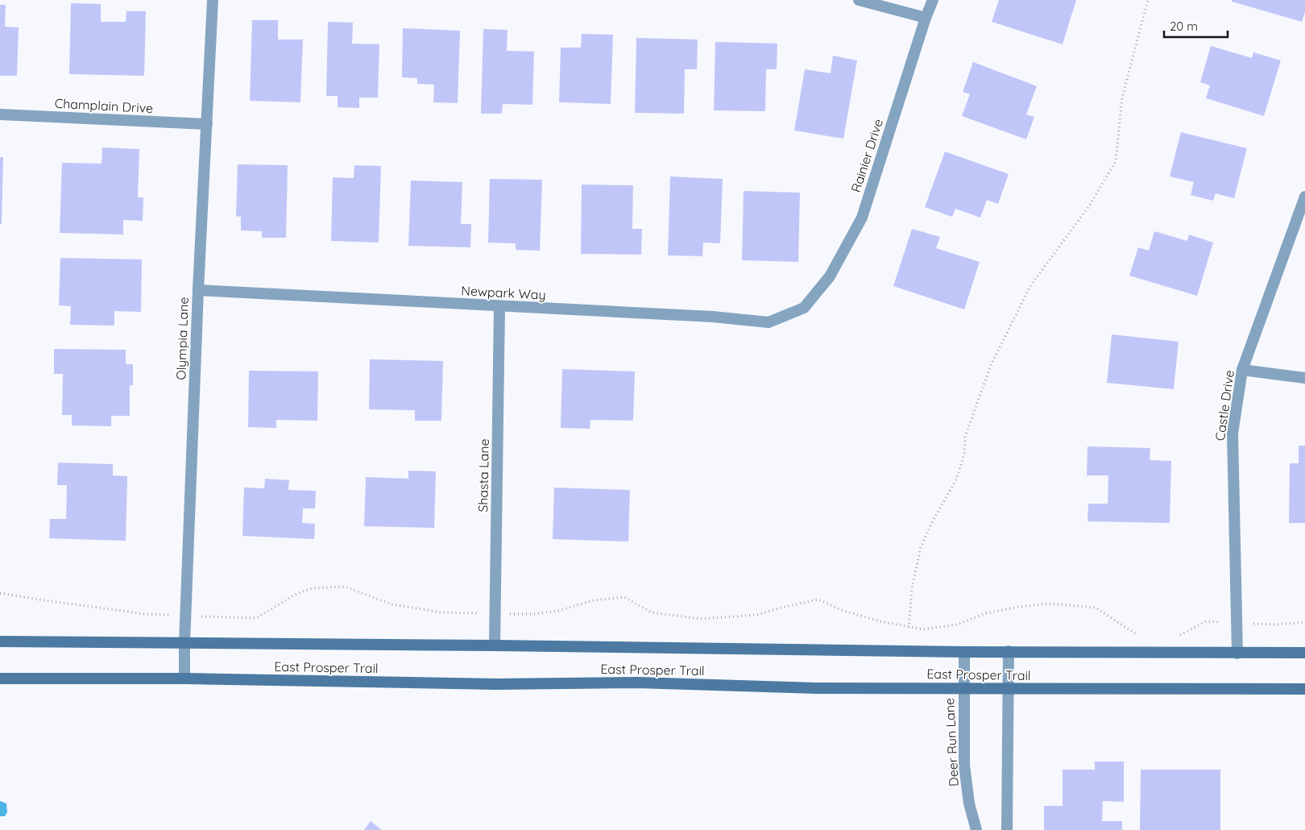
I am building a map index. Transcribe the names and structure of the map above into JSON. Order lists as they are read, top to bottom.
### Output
{
  "streets": {
    "main road": ["East Prosper Trail"],
    "street": [
      "Champlain Drive",
      "Rainier Drive",
      "Newpark Way",
      "Olympia Lane",
      "Castle Drive",
      "Shasta Lane",
      "Deer Run Lane"
    ]
  },
  "crossings": [
    ["Champlain Drive", "Olympia Lane"],
    ["Rainier Drive", "Newpark Way"],
    ["Newpark Way", "Olympia Lane"],
    ["Newpark Way", "Shasta Lane"],
    ["Olympia Lane", "East Prosper Trail"],
    ["Castle Drive", "East Prosper Trail"],
    ["Shasta Lane", "East Prosper Trail"],
    ["East Prosper Trail", "Deer Run Lane"]
  ],
  "scale_bar": "20 m"
}
